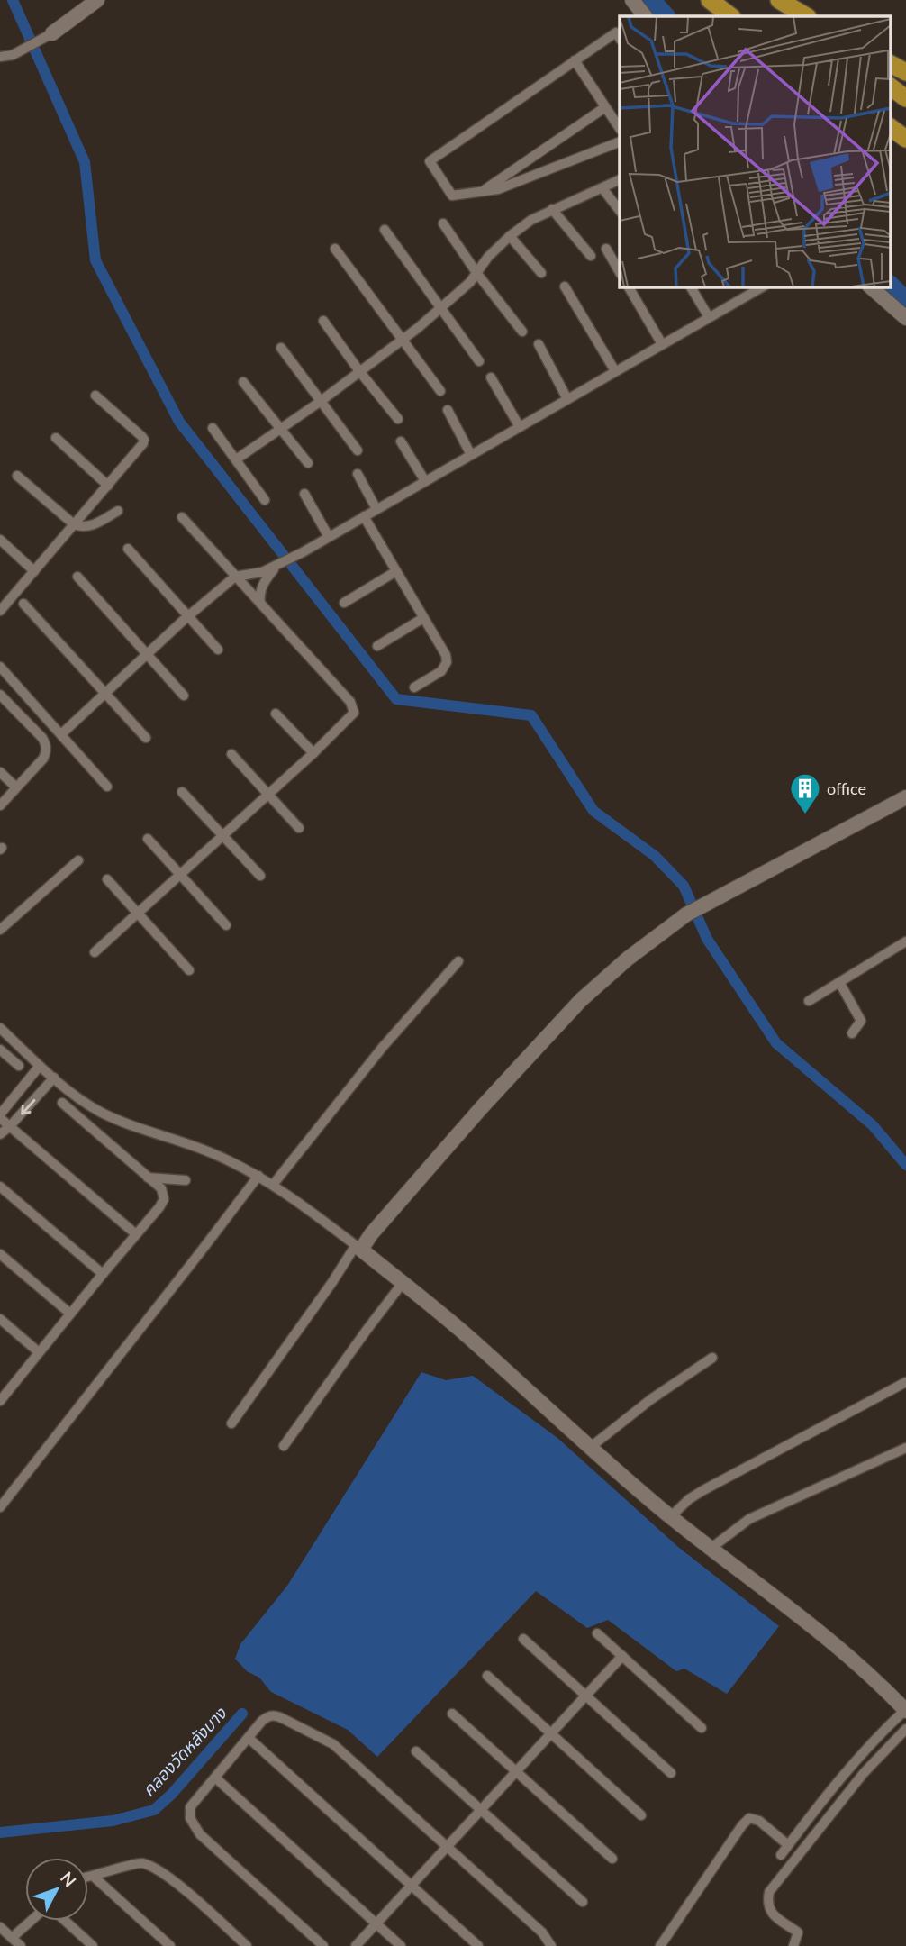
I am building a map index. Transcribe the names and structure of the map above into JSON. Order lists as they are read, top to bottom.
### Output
{
  "water": ["คลองวัดหลังบาง"],
  "places": {
    "building": ["office"]
  },
  "north": "top right"
}
